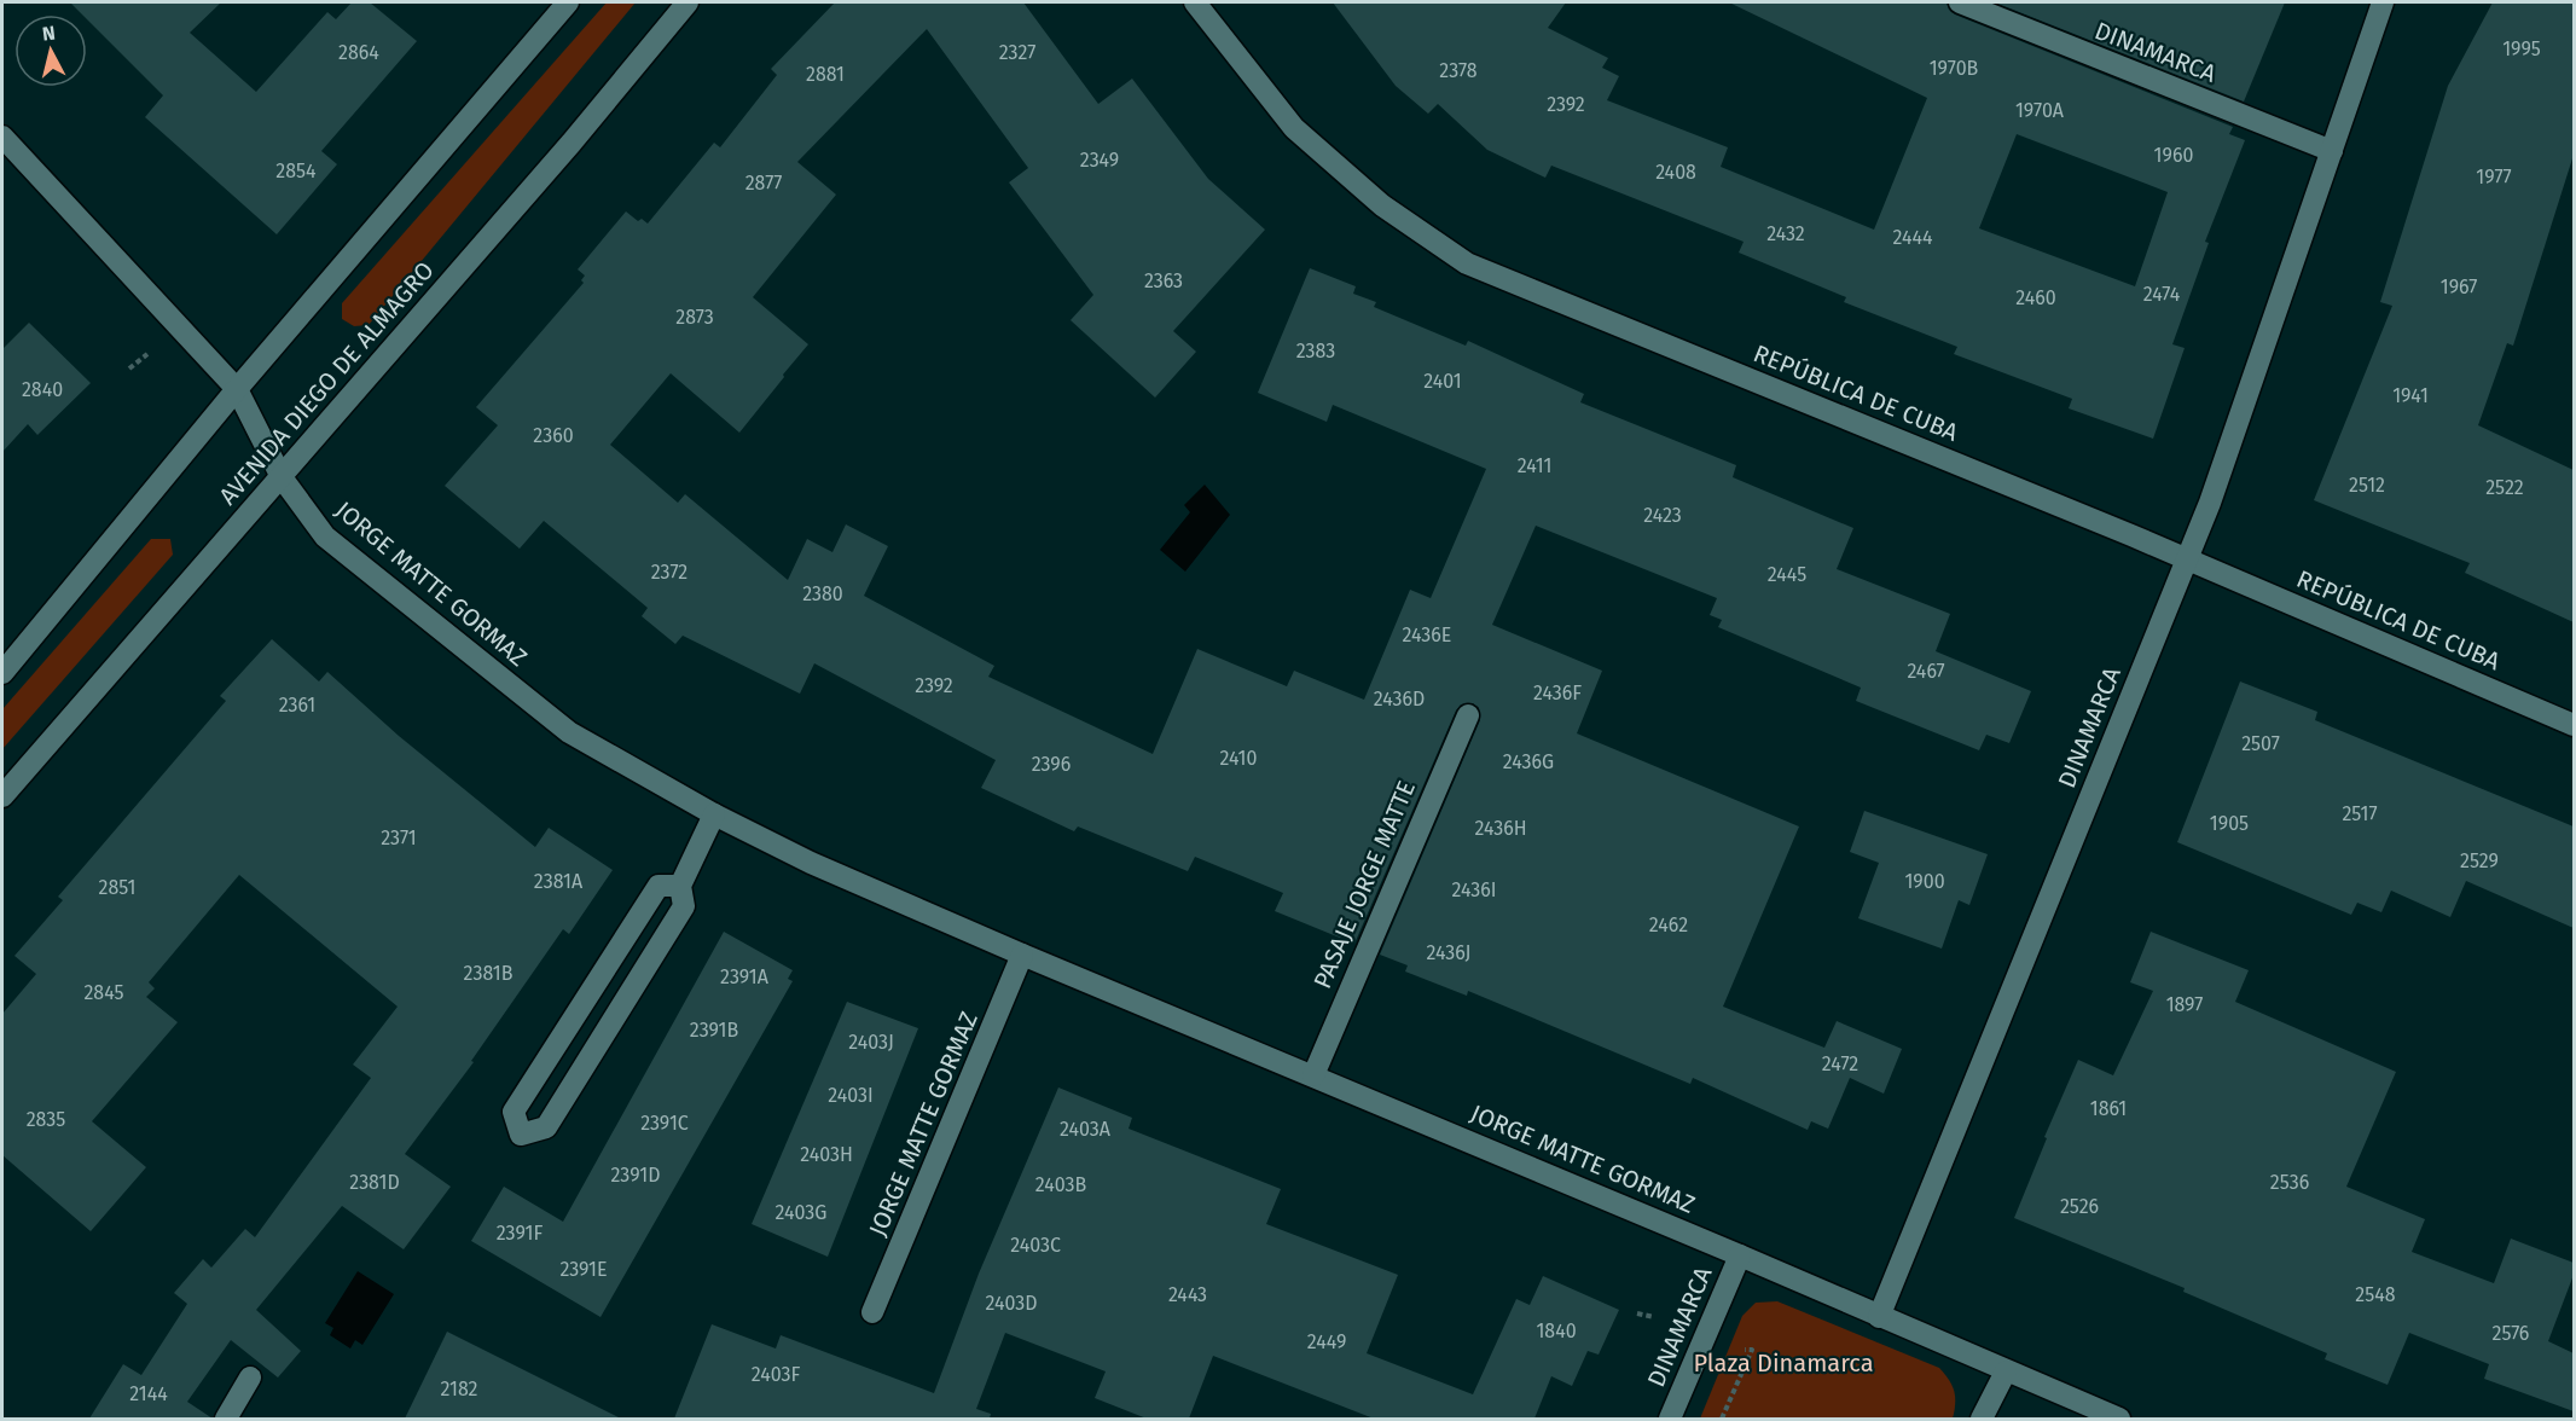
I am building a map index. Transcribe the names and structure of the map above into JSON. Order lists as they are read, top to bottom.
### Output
{
  "streets": {
    "street": [
      "DINAMARCA",
      "AVENIDA DIEGO DE ALMAGRO",
      "REPÚBLICA DE CUBA",
      "JORGE MATTE GORMAZ",
      "PASAJE JORGE MATTE"
    ]
  },
  "crossings": [
    ["DINAMARCA", "REPÚBLICA DE CUBA"],
    ["DINAMARCA", "JORGE MATTE GORMAZ"],
    ["AVENIDA DIEGO DE ALMAGRO", "JORGE MATTE GORMAZ"],
    ["JORGE MATTE GORMAZ", "PASAJE JORGE MATTE"]
  ],
  "parks": ["Plaza Dinamarca"],
  "house_numbers": [
    "1995",
    "2864",
    "2327",
    "1970B",
    "2378",
    "2881",
    "2392",
    "1970A",
    "1960",
    "2349",
    "2854",
    "2408",
    "1977",
    "2877",
    "2432",
    "2444",
    "2363",
    "1967",
    "2474",
    "2460",
    "2873",
    "2383",
    "2401",
    "2840",
    "1941",
    "2360",
    "2411",
    "2512",
    "2522",
    "2423",
    "2372",
    "2445",
    "2380",
    "2436E",
    "2467",
    "2392",
    "2436F",
    "2436D",
    "2361",
    "2507",
    "2410",
    "2436G",
    "2396",
    "2517",
    "1905",
    "2436H",
    "2371",
    "2529",
    "2381A",
    "1900",
    "2851",
    "2436I",
    "2462",
    "2436J",
    "2381B",
    "2391A",
    "2845",
    "1897",
    "2391B",
    "2403J",
    "2472",
    "2403I",
    "1861",
    "2835",
    "2391C",
    "2403A",
    "2403H",
    "2391D",
    "2381D",
    "2536",
    "2403B",
    "2526",
    "2403G",
    "2391F",
    "2403C",
    "2391E",
    "2443",
    "2548",
    "2403D",
    "1840",
    "2576",
    "2449",
    "2403F",
    "2182",
    "2144"
  ],
  "north": "top"
}
